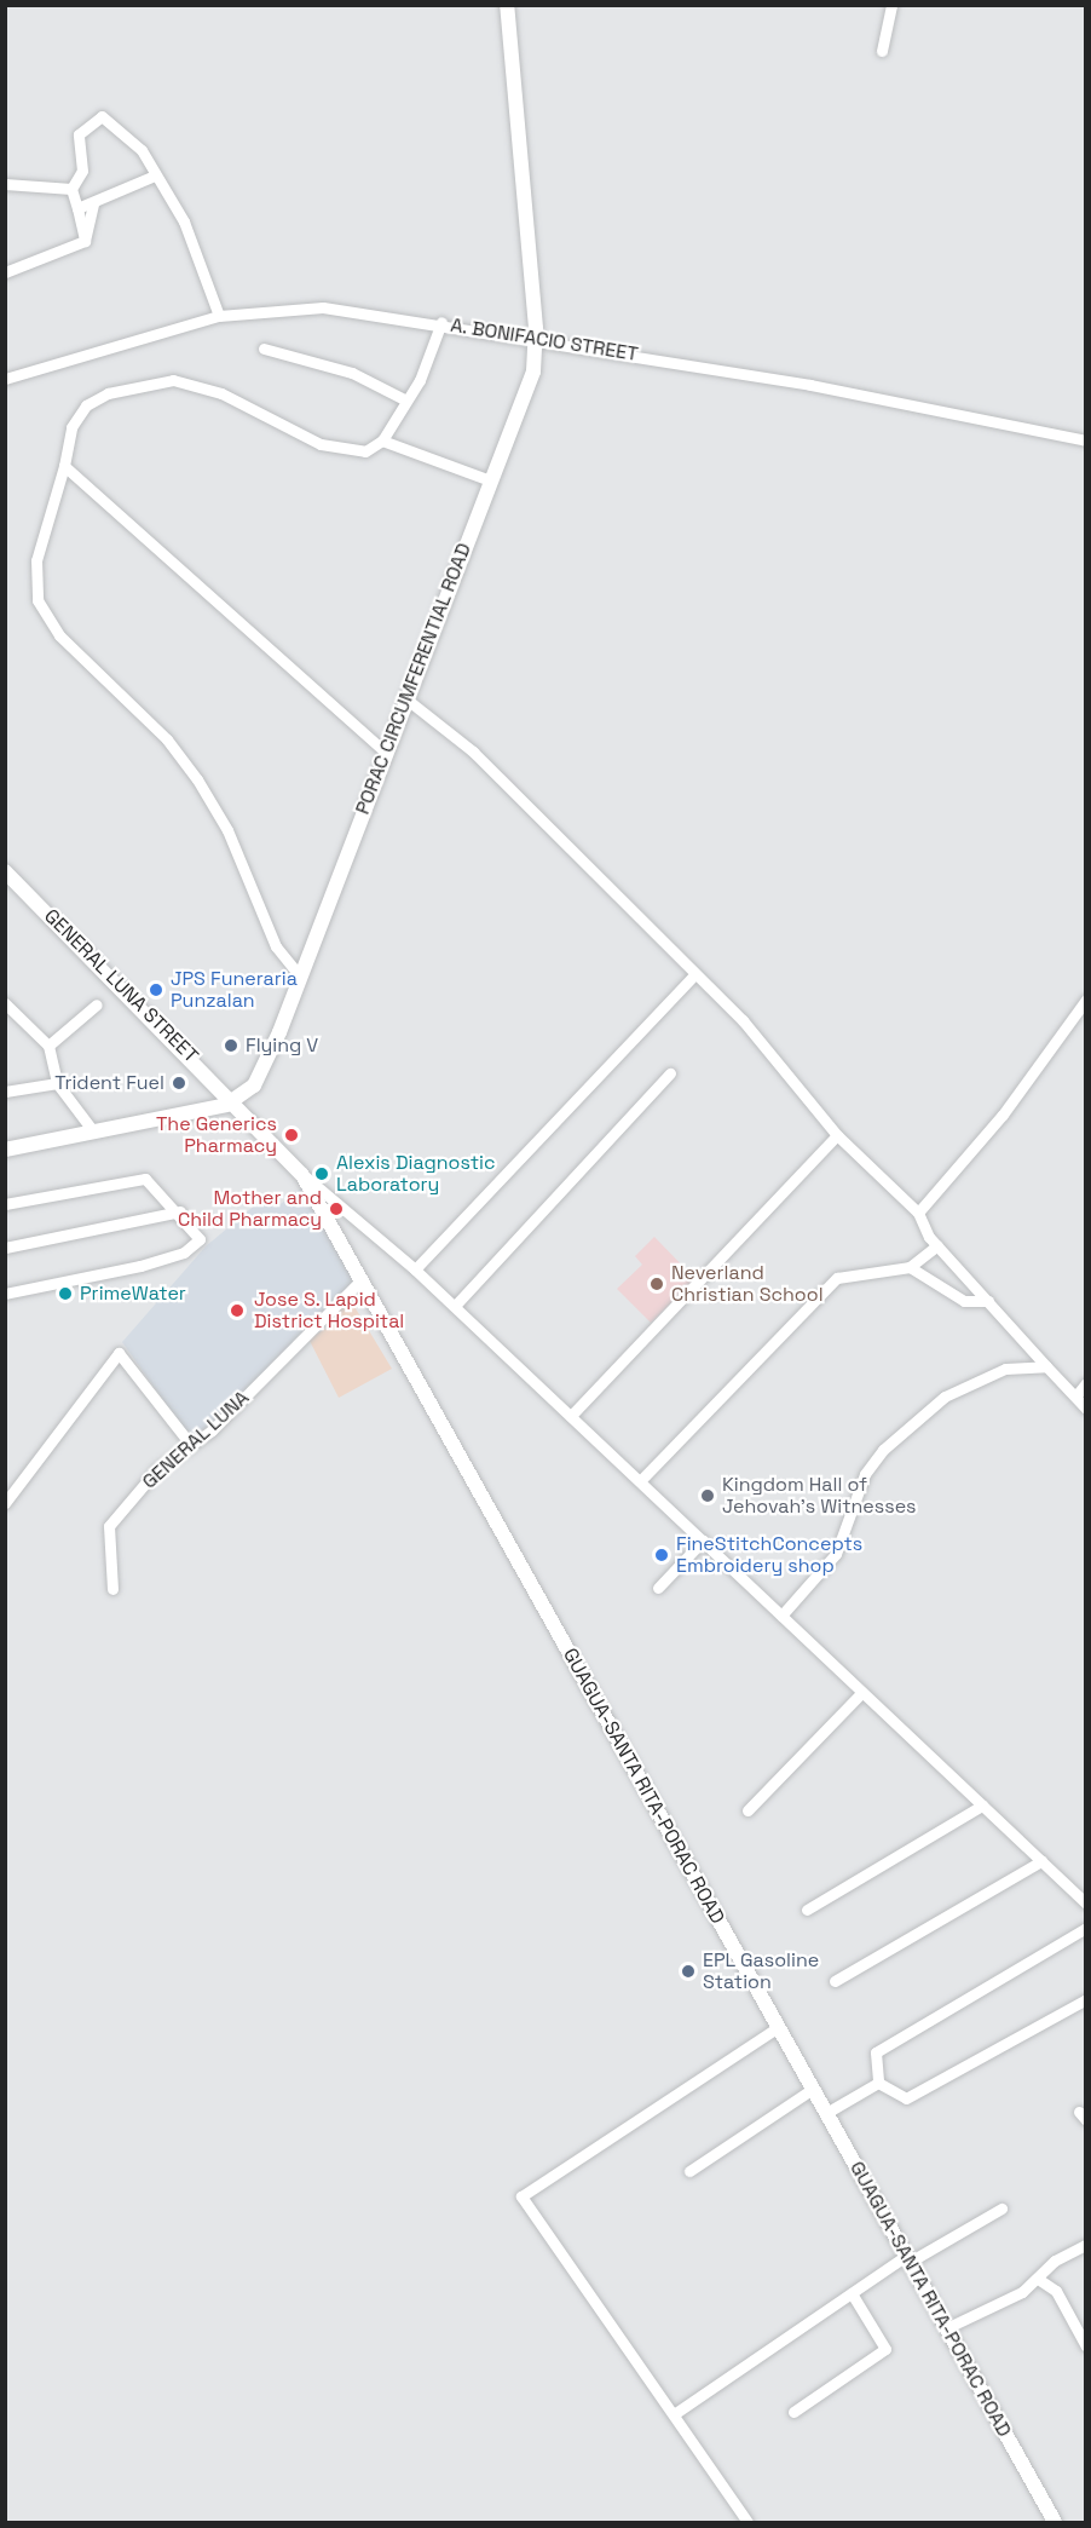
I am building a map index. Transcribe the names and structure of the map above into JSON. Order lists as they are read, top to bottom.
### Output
{
  "streets": {
    "main road": ["PORAC CIRCUMFERENTIAL ROAD", "GENERAL LUNA STREET", "GUAGUA-SANTA RITA-PORAC ROAD"],
    "street": ["A. BONIFACIO STREET", "GENERAL LUNA"]
  },
  "crossings": [
    ["A. BONIFACIO STREET", "PORAC CIRCUMFERENTIAL ROAD"],
    ["PORAC CIRCUMFERENTIAL ROAD", "GENERAL LUNA STREET"],
    ["PORAC CIRCUMFERENTIAL ROAD", "GUAGUA-SANTA RITA-PORAC ROAD"],
    ["GENERAL LUNA STREET", "GUAGUA-SANTA RITA-PORAC ROAD"],
    ["GENERAL LUNA", "GUAGUA-SANTA RITA-PORAC ROAD"]
  ],
  "places": [
    "JPS Funeraria Punzalan",
    "Flying V",
    "Trident Fuel",
    "The Generics Pharmacy",
    "Alexis Diagnostic Laboratory",
    "Mother and Child Pharmacy",
    "Neverland Christian School",
    "PrimeWater",
    "Jose S. Lapid District Hospital",
    "Kingdom Hall of Jehovah's Witnesses",
    "FineStitchConcepts Embroidery shop",
    "EPL Gasoline Station"
  ]
}
